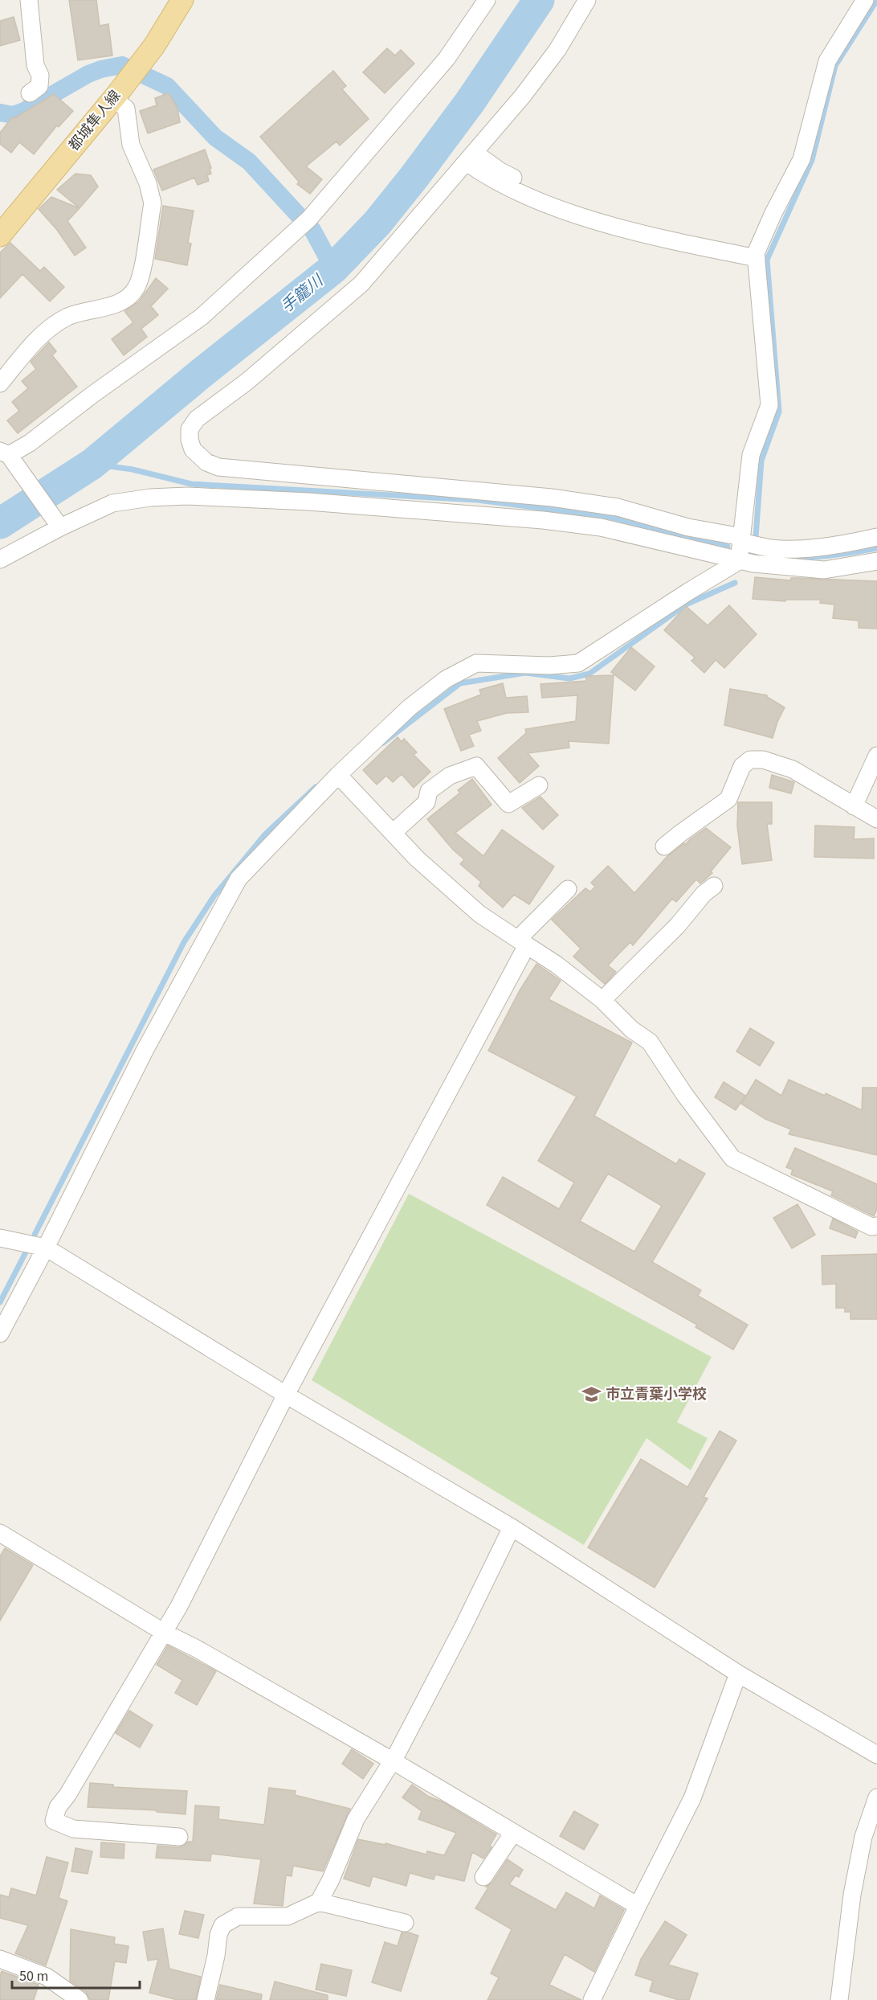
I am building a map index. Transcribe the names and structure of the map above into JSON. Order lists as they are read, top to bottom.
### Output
{
  "streets": {
    "main road": ["都城隼人線"]
  },
  "water": ["手籠川"],
  "places": {
    "school or university": ["市立青葉小学校"]
  },
  "scale_bar": "50 m"
}
